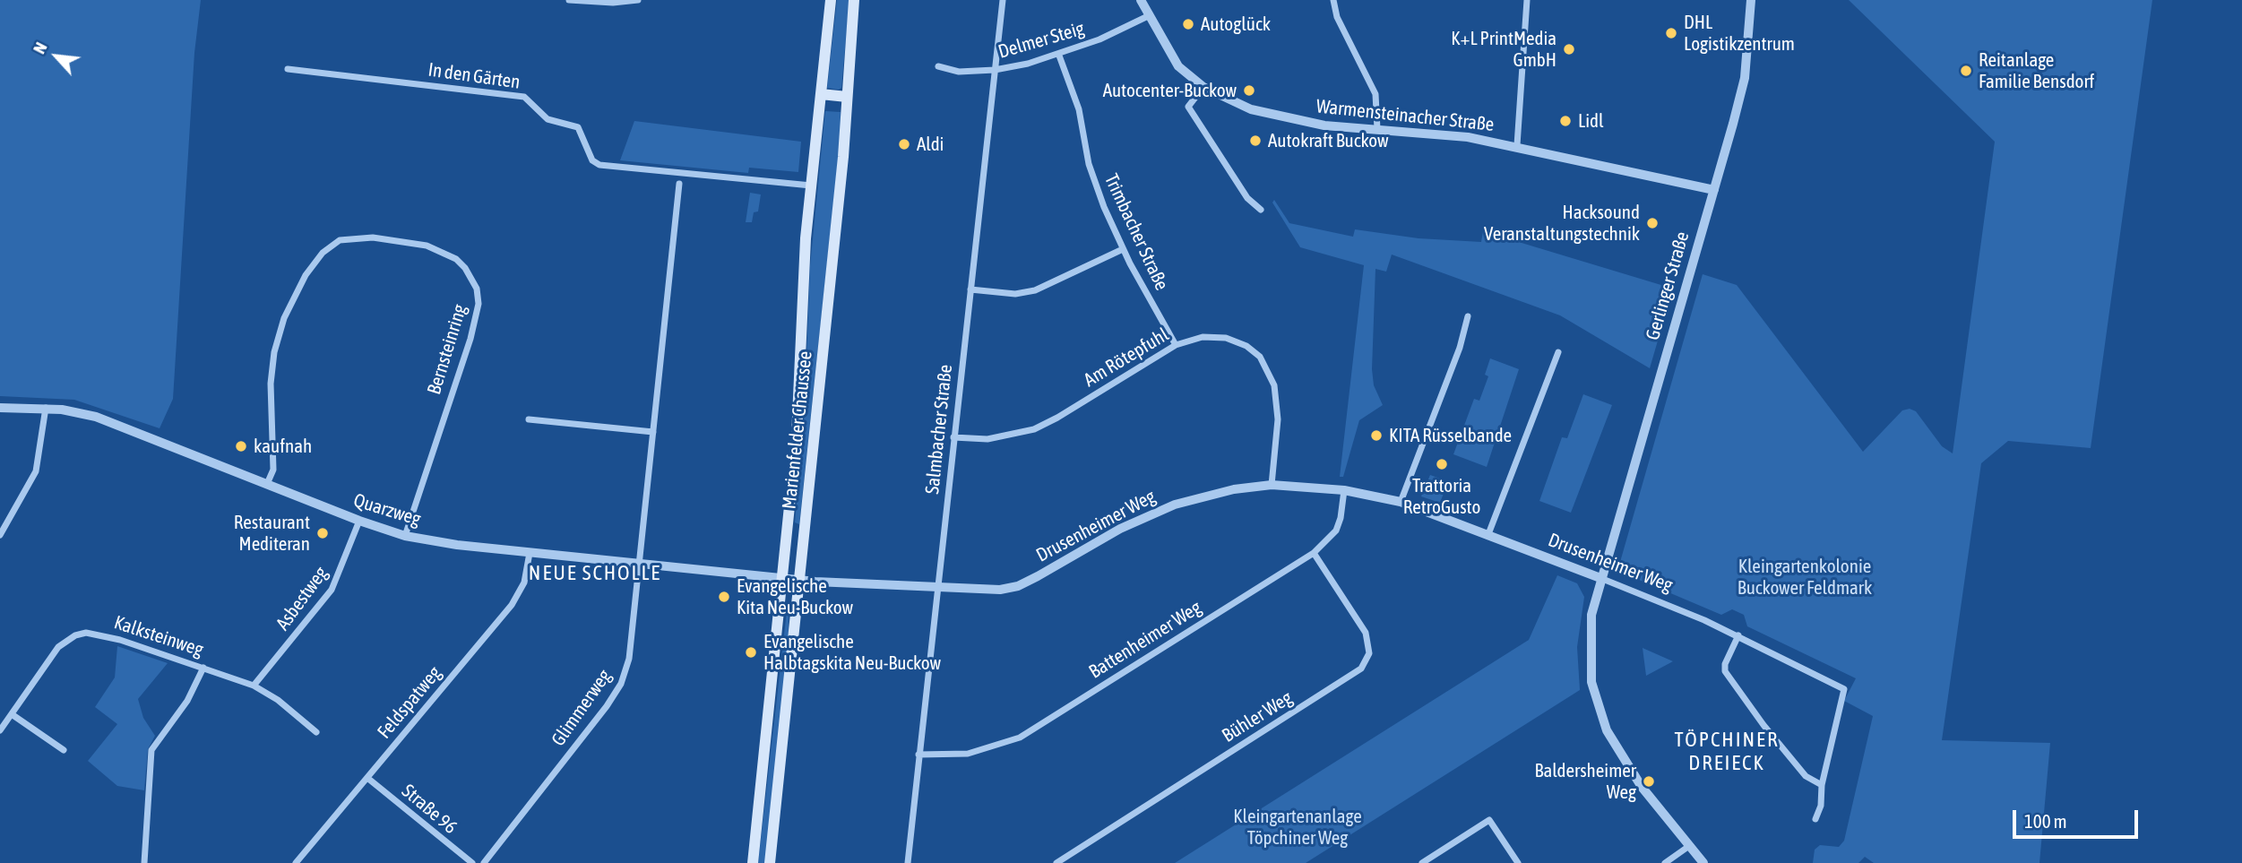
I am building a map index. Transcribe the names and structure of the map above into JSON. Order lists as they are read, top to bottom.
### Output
{
  "streets": {
    "main road": ["Marienfelder Chaussee"],
    "street": [
      "Delmer Steig",
      "In den Gärten",
      "Warmensteinacher Straße",
      "Trimbacher Straße",
      "Gerlinger Straße",
      "Bernsteinring",
      "Am Rötepfuhl",
      "Salmbacher Straße",
      "Quarzweg",
      "Drusenheimer Weg",
      "Asbestweg",
      "Kalksteinweg",
      "Battenheimer Weg",
      "Feldspatweg",
      "Glimmerweg",
      "Bühler Weg",
      "Straße 96"
    ]
  },
  "crossings": [
    ["Delmer Steig", "Warmensteinacher Straße"],
    ["Delmer Steig", "Trimbacher Straße"],
    ["Delmer Steig", "Salmbacher Straße"],
    ["In den Gärten", "Marienfelder Chaussee"],
    ["Warmensteinacher Straße", "Gerlinger Straße"],
    ["Trimbacher Straße", "Am Rötepfuhl"],
    ["Gerlinger Straße", "Drusenheimer Weg"],
    ["Bernsteinring", "Quarzweg"],
    ["Am Rötepfuhl", "Salmbacher Straße"],
    ["Am Rötepfuhl", "Drusenheimer Weg"],
    ["Salmbacher Straße", "Drusenheimer Weg"],
    ["Salmbacher Straße", "Battenheimer Weg"],
    ["Marienfelder Chaussee", "Quarzweg"],
    ["Marienfelder Chaussee", "Drusenheimer Weg"],
    ["Quarzweg", "Drusenheimer Weg"],
    ["Quarzweg", "Asbestweg"],
    ["Quarzweg", "Feldspatweg"],
    ["Quarzweg", "Glimmerweg"],
    ["Drusenheimer Weg", "Battenheimer Weg"],
    ["Asbestweg", "Kalksteinweg"],
    ["Battenheimer Weg", "Bühler Weg"],
    ["Feldspatweg", "Straße 96"]
  ],
  "districts": ["NEUE SCHOLLE", "TÖPCHINER DREIECK"],
  "parks": ["Kleingartenkolonie Buckower Feldmark", "Kleingartenanlage Töpchiner Weg"],
  "places": [
    "Autoglück",
    "DHL Logistikzentrum",
    "K+L PrintMedia GmbH",
    "Reitanlage Familie Bensdorf",
    "Autocenter-Buckow",
    "Lidl",
    "Autokraft Buckow",
    "Aldi",
    "Hacksound Veranstaltungstechnik",
    "KITA Rüsselbande",
    "kaufnah",
    "Trattoria RetroGusto",
    "Restaurant Mediteran",
    "Evangelische Kita Neu-Buckow",
    "Evangelische Halbtagskita Neu-Buckow",
    "Baldersheimer Weg"
  ],
  "scale_bar": "100 m",
  "north": "top left"
}
